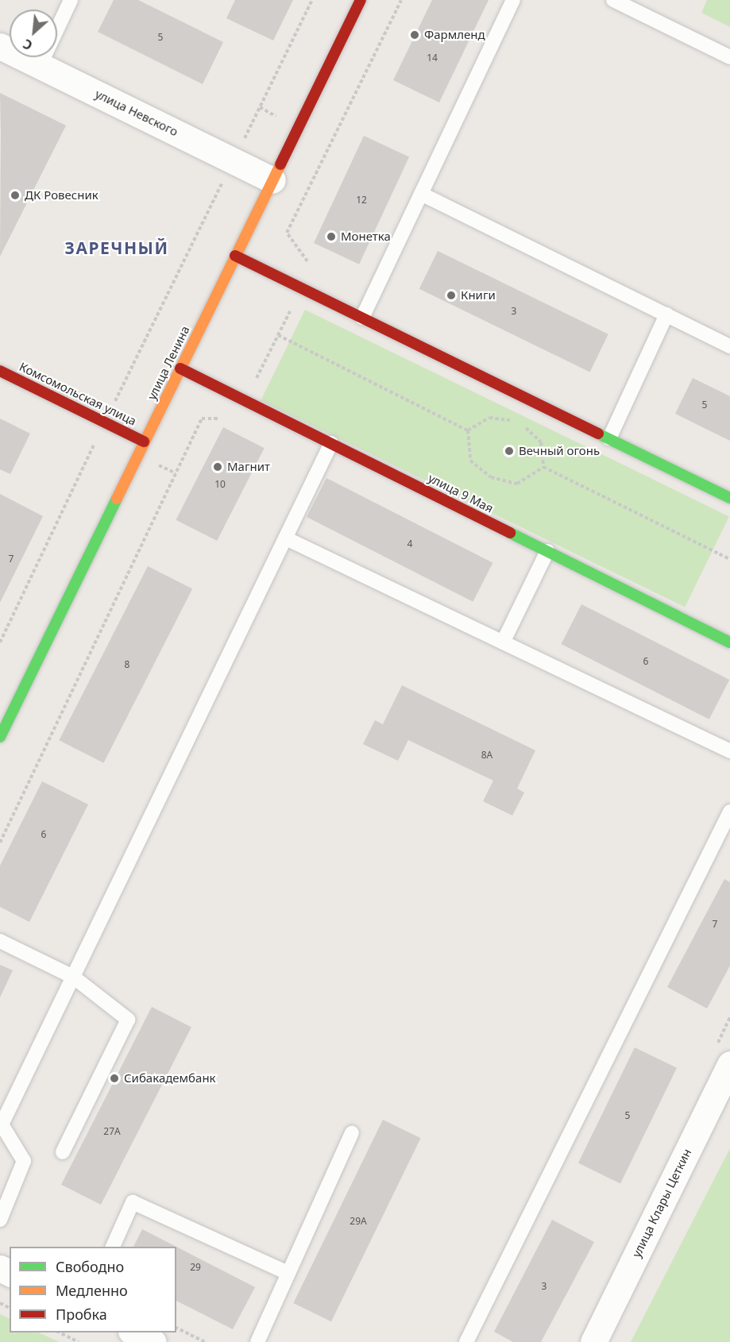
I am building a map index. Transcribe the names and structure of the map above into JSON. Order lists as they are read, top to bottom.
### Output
{
  "streets": {
    "street": [
      "улица Невского",
      "улица Ленина",
      "Комсомольская улица",
      "улица 9 Мая",
      "улица Клары Цеткин"
    ]
  },
  "crossings": [
    ["улица Невского", "улица Ленина"],
    ["улица Ленина", "Комсомольская улица"],
    ["улица Ленина", "улица 9 Мая"]
  ],
  "districts": ["ЗАРЕЧНЫЙ"],
  "places": [
    "Фармленд",
    "ДК Ровесник",
    "Монетка",
    "Книги",
    "Вечный огонь",
    "Магнит",
    "Сибакадембанк"
  ],
  "house_numbers": [
    "5",
    "14",
    "12",
    "3",
    "5",
    "10",
    "4",
    "7",
    "6",
    "8",
    "8А",
    "6",
    "7",
    "5",
    "27А",
    "29А",
    "29",
    "3"
  ],
  "legend": ["Свободно", "Медленно", "Пробка"],
  "north": "bottom left"
}
